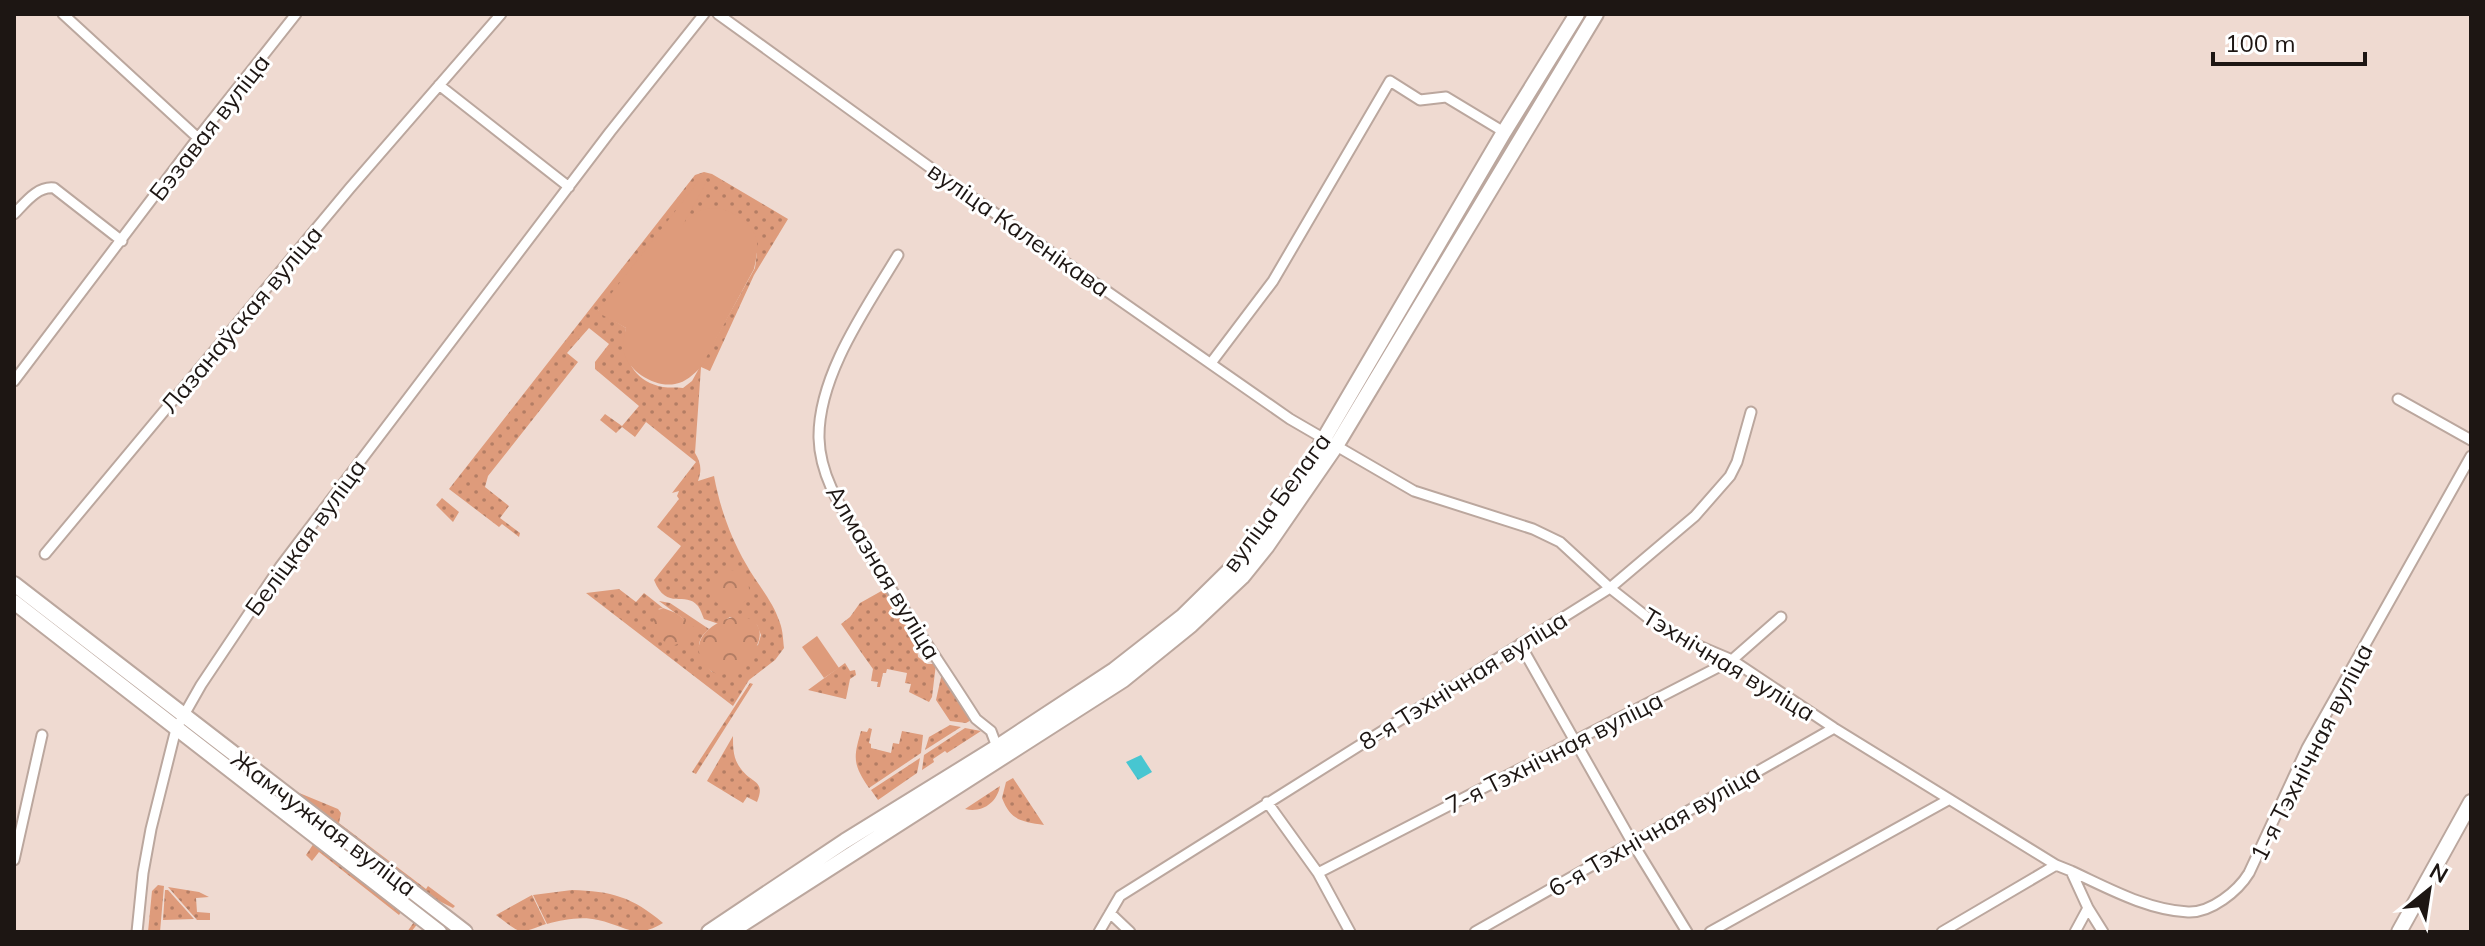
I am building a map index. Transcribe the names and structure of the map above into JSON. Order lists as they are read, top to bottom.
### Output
{
  "streets": {
    "street": [
      "Бэзавая вуліца",
      "вуліца Каленікава",
      "Лазанаўская вуліца",
      "вуліца Белага",
      "Беліцкая вуліца",
      "Алмазная вуліца",
      "Тэхнічная вуліца",
      "8-я Тэхнічная вуліца",
      "7-я Тэхнічная вуліца",
      "1-я Тэхнічная вуліца",
      "Жамчужная вуліца",
      "6-я Тэхнічная вуліца"
    ]
  },
  "crossings": [
    ["вуліца Каленікава", "вуліца Белага"],
    ["вуліца Каленікава", "Тэхнічная вуліца"],
    ["вуліца Белага", "Алмазная вуліца"],
    ["вуліца Белага", "Тэхнічная вуліца"],
    ["Беліцкая вуліца", "Жамчужная вуліца"],
    ["Тэхнічная вуліца", "8-я Тэхнічная вуліца"],
    ["Тэхнічная вуліца", "7-я Тэхнічная вуліца"],
    ["Тэхнічная вуліца", "1-я Тэхнічная вуліца"],
    ["Тэхнічная вуліца", "6-я Тэхнічная вуліца"]
  ],
  "scale_bar": "100 m",
  "north": "top right"
}
